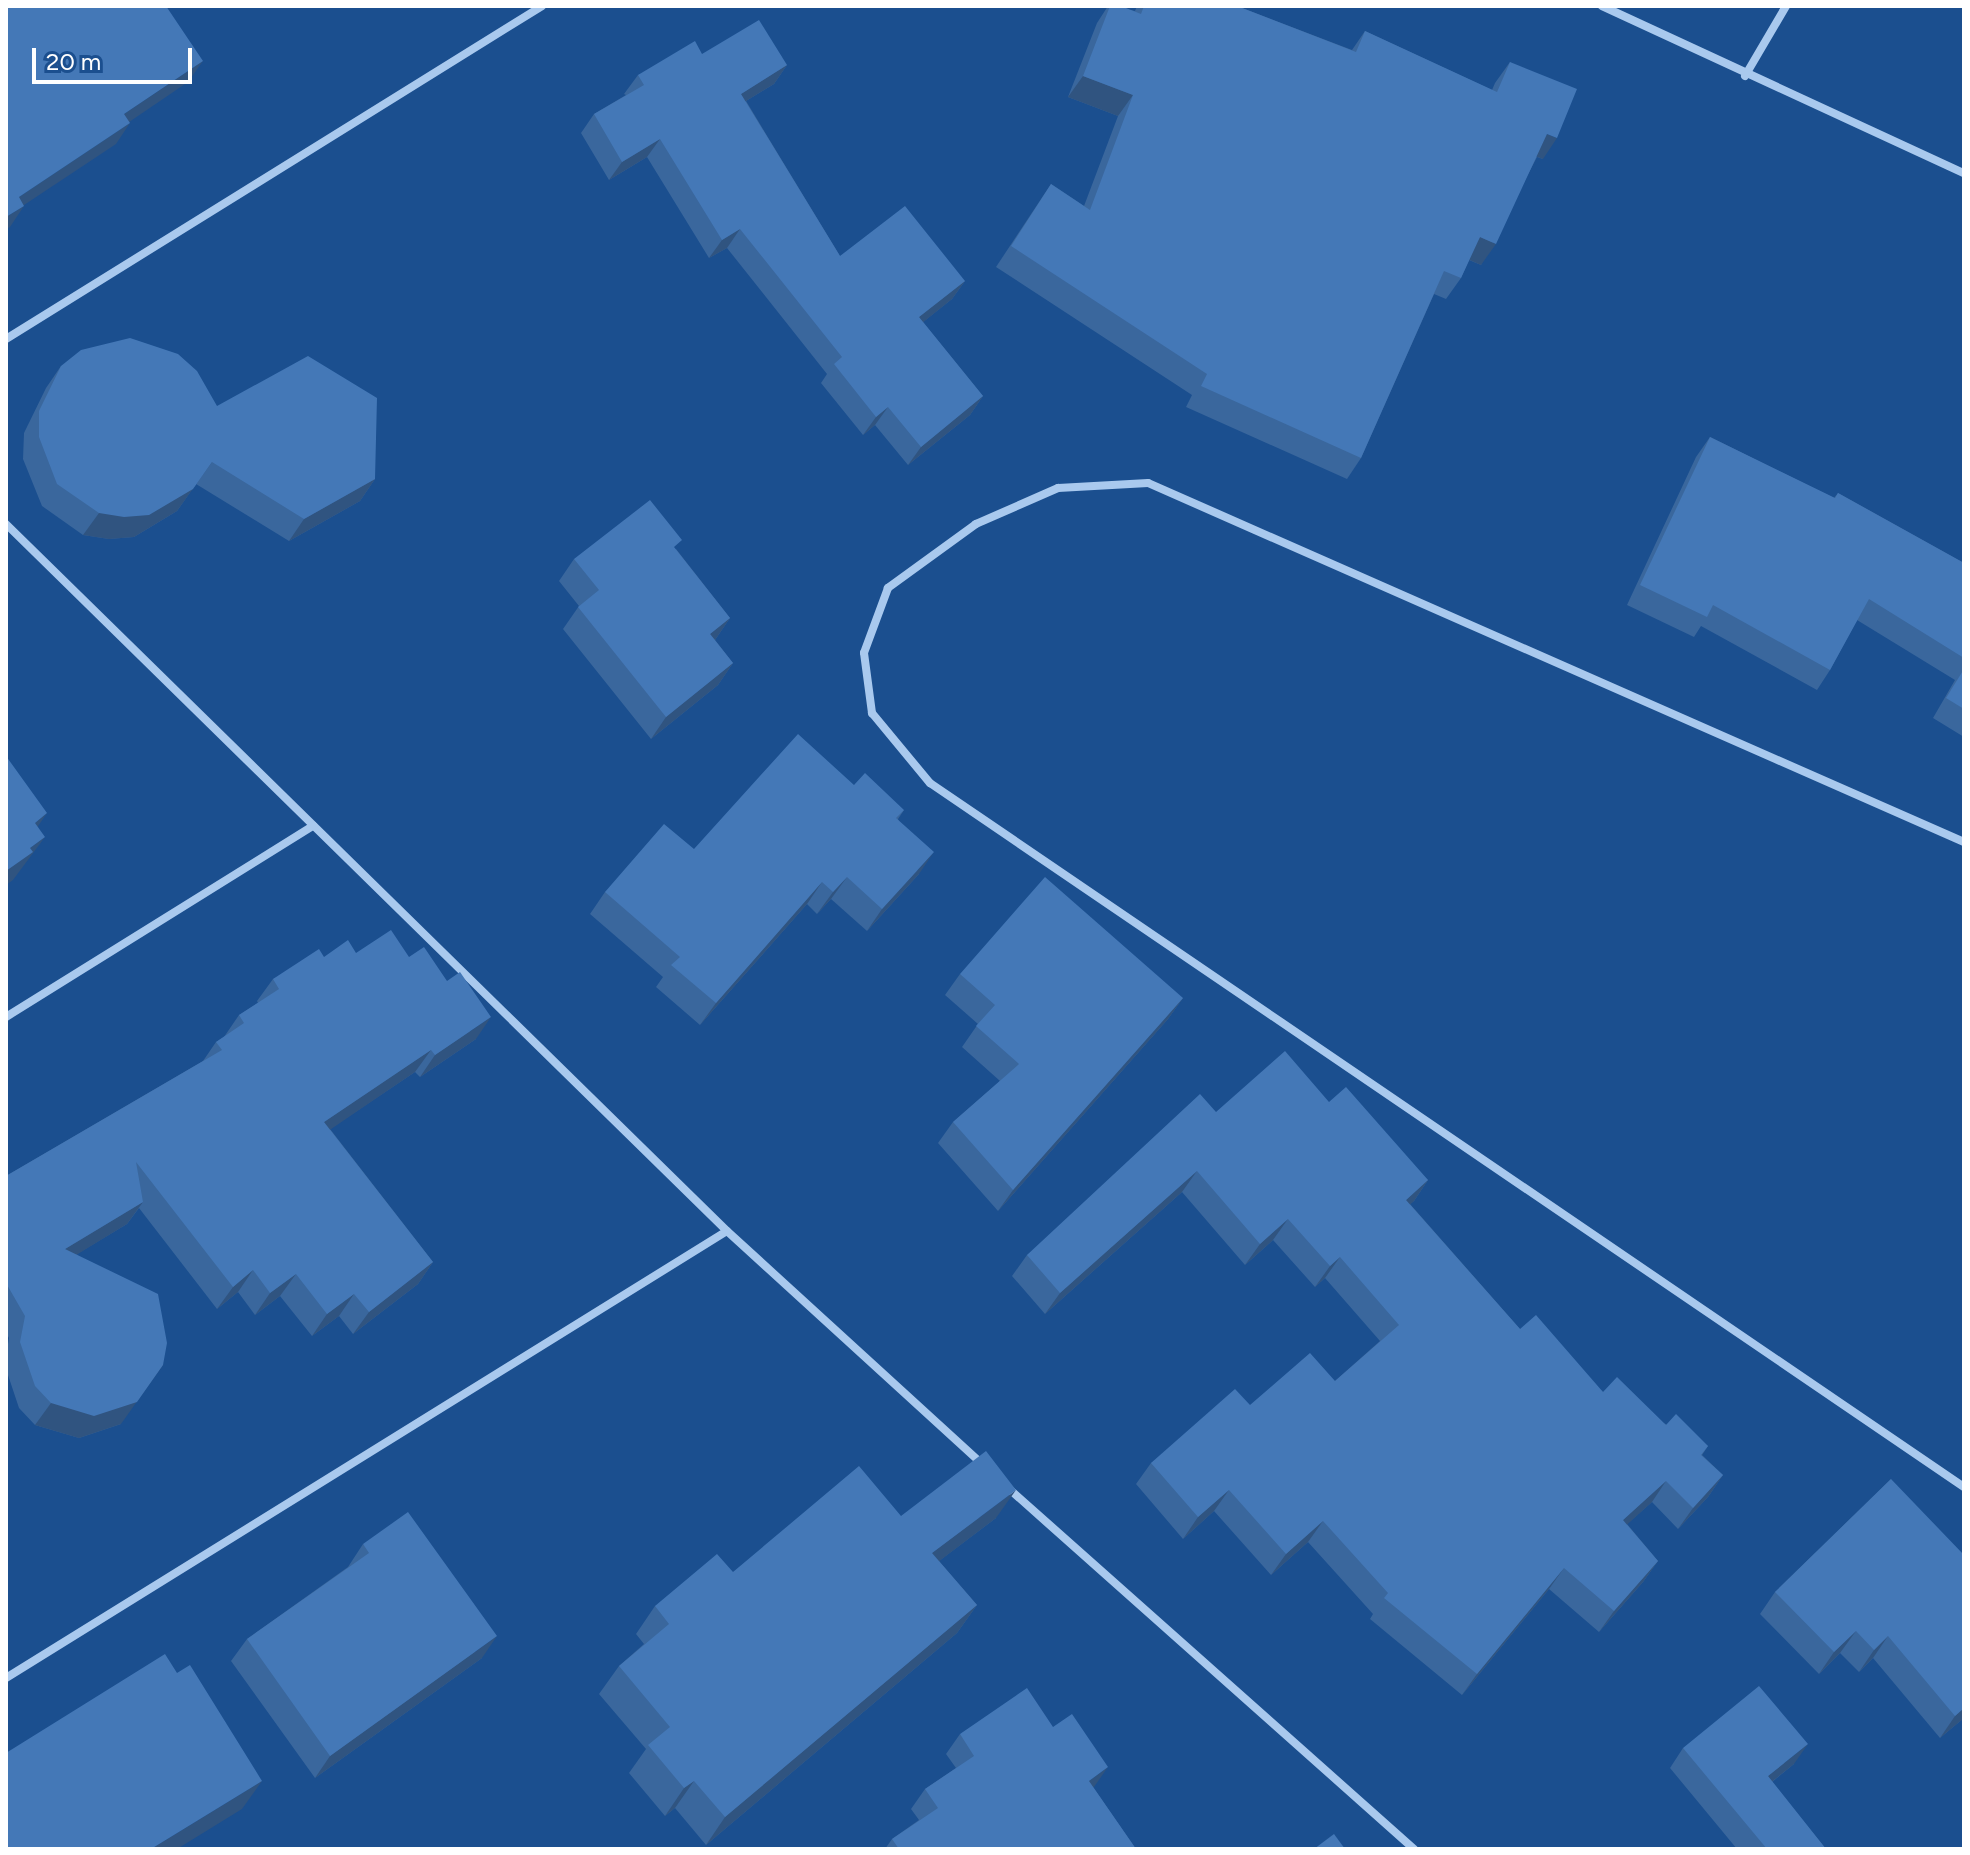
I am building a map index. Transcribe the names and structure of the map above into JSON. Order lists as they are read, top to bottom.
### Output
{
  "scale_bar": "20 m"
}
